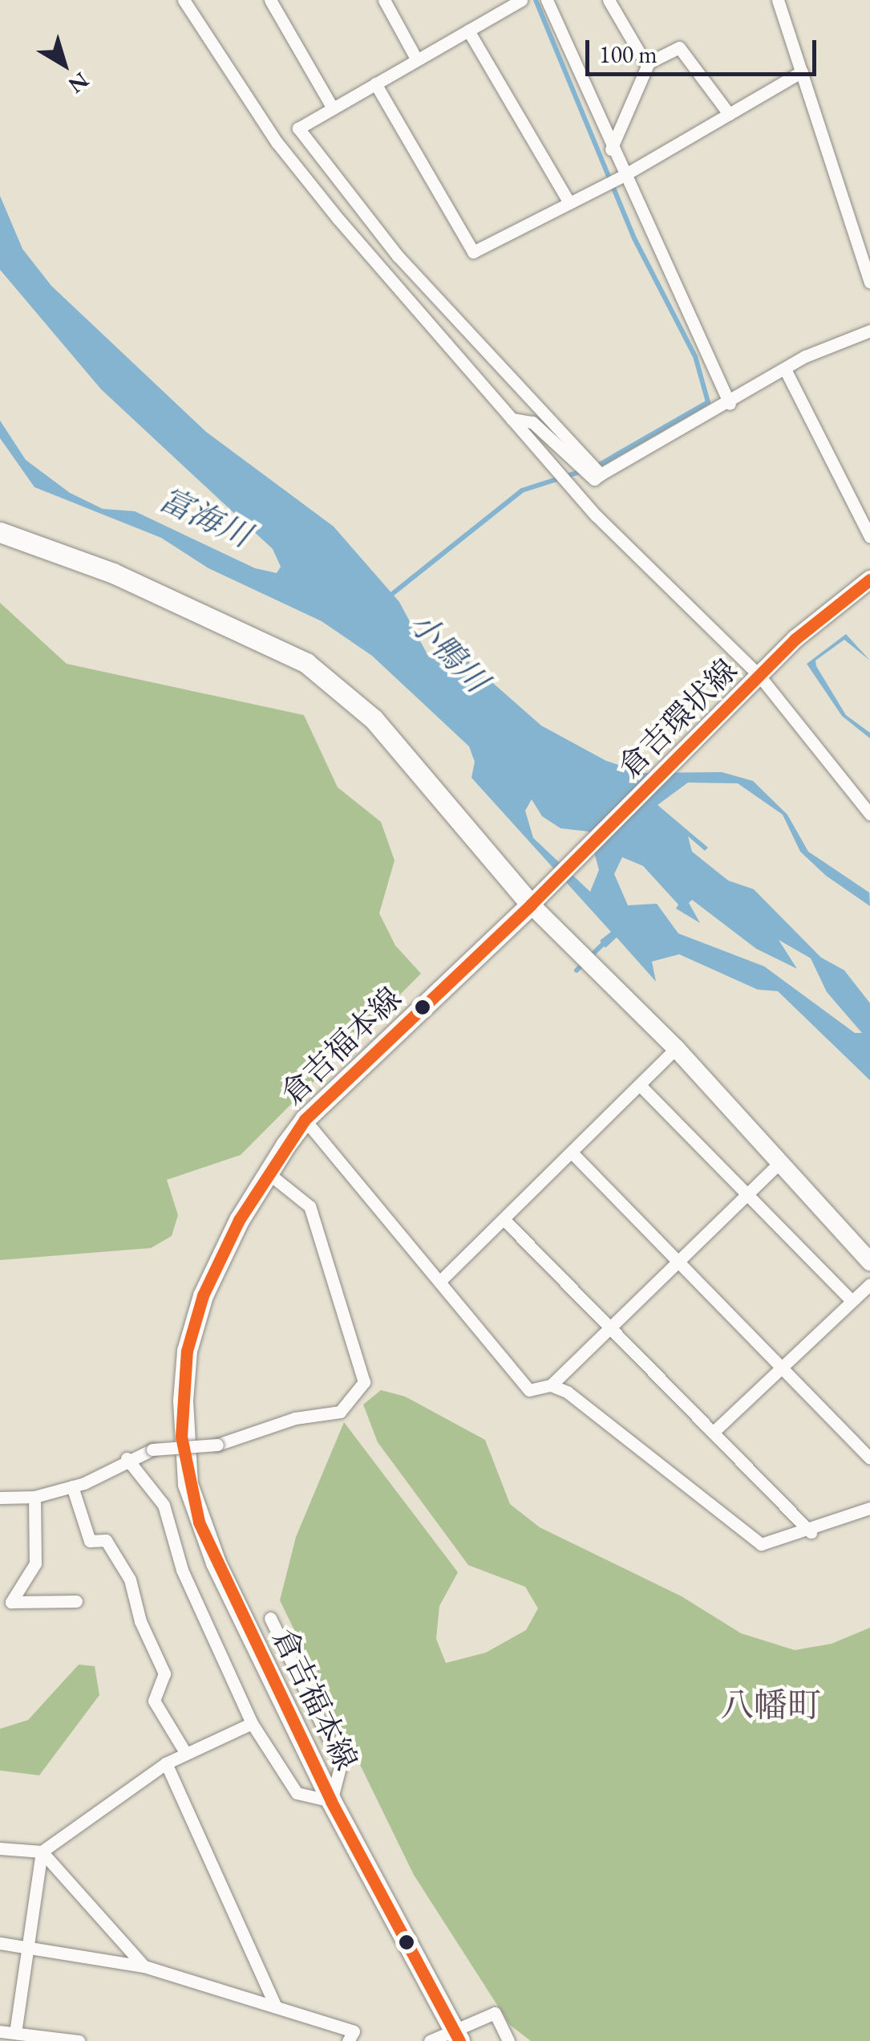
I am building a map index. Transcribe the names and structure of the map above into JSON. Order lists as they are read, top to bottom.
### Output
{
  "streets": {
    "main road": ["倉吉福本線"],
    "street": ["倉吉環状線"]
  },
  "crossings": [
    ["倉吉環状線", "倉吉福本線"]
  ],
  "districts": ["八幡町"],
  "water": ["富海川", "小鴨川"],
  "scale_bar": "100 m",
  "north": "bottom right"
}
